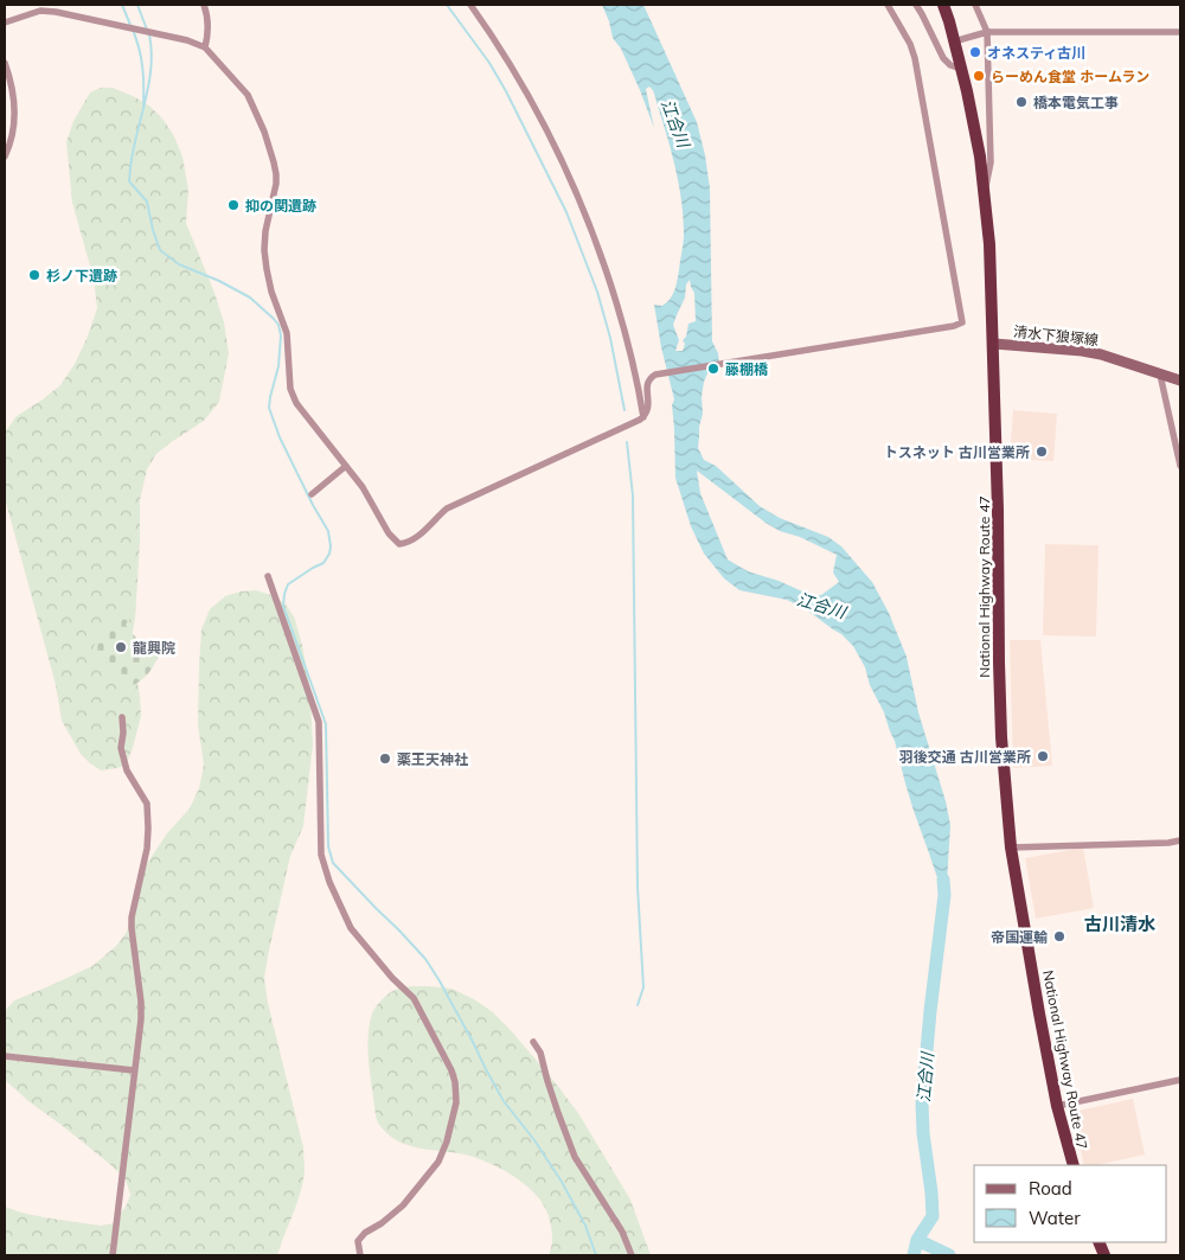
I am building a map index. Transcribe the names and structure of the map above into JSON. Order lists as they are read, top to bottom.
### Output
{
  "streets": {
    "highway": ["National Highway Route 47"],
    "main road": ["清水下狼塚線"]
  },
  "crossings": [
    ["清水下狼塚線", "National Highway Route 47"]
  ],
  "districts": ["古川清水"],
  "water": ["江合川"],
  "places": [
    "オネスティ古川",
    "らーめん食堂 ホームラン",
    "橋本電気工事",
    "抑の関遺跡",
    "杉ノ下遺跡",
    "藤棚橋",
    "トスネット 古川営業所",
    "龍興院",
    "羽後交通 古川営業所",
    "薬王天神社",
    "帝国運輸"
  ],
  "legend": ["Road", "Water"]
}
